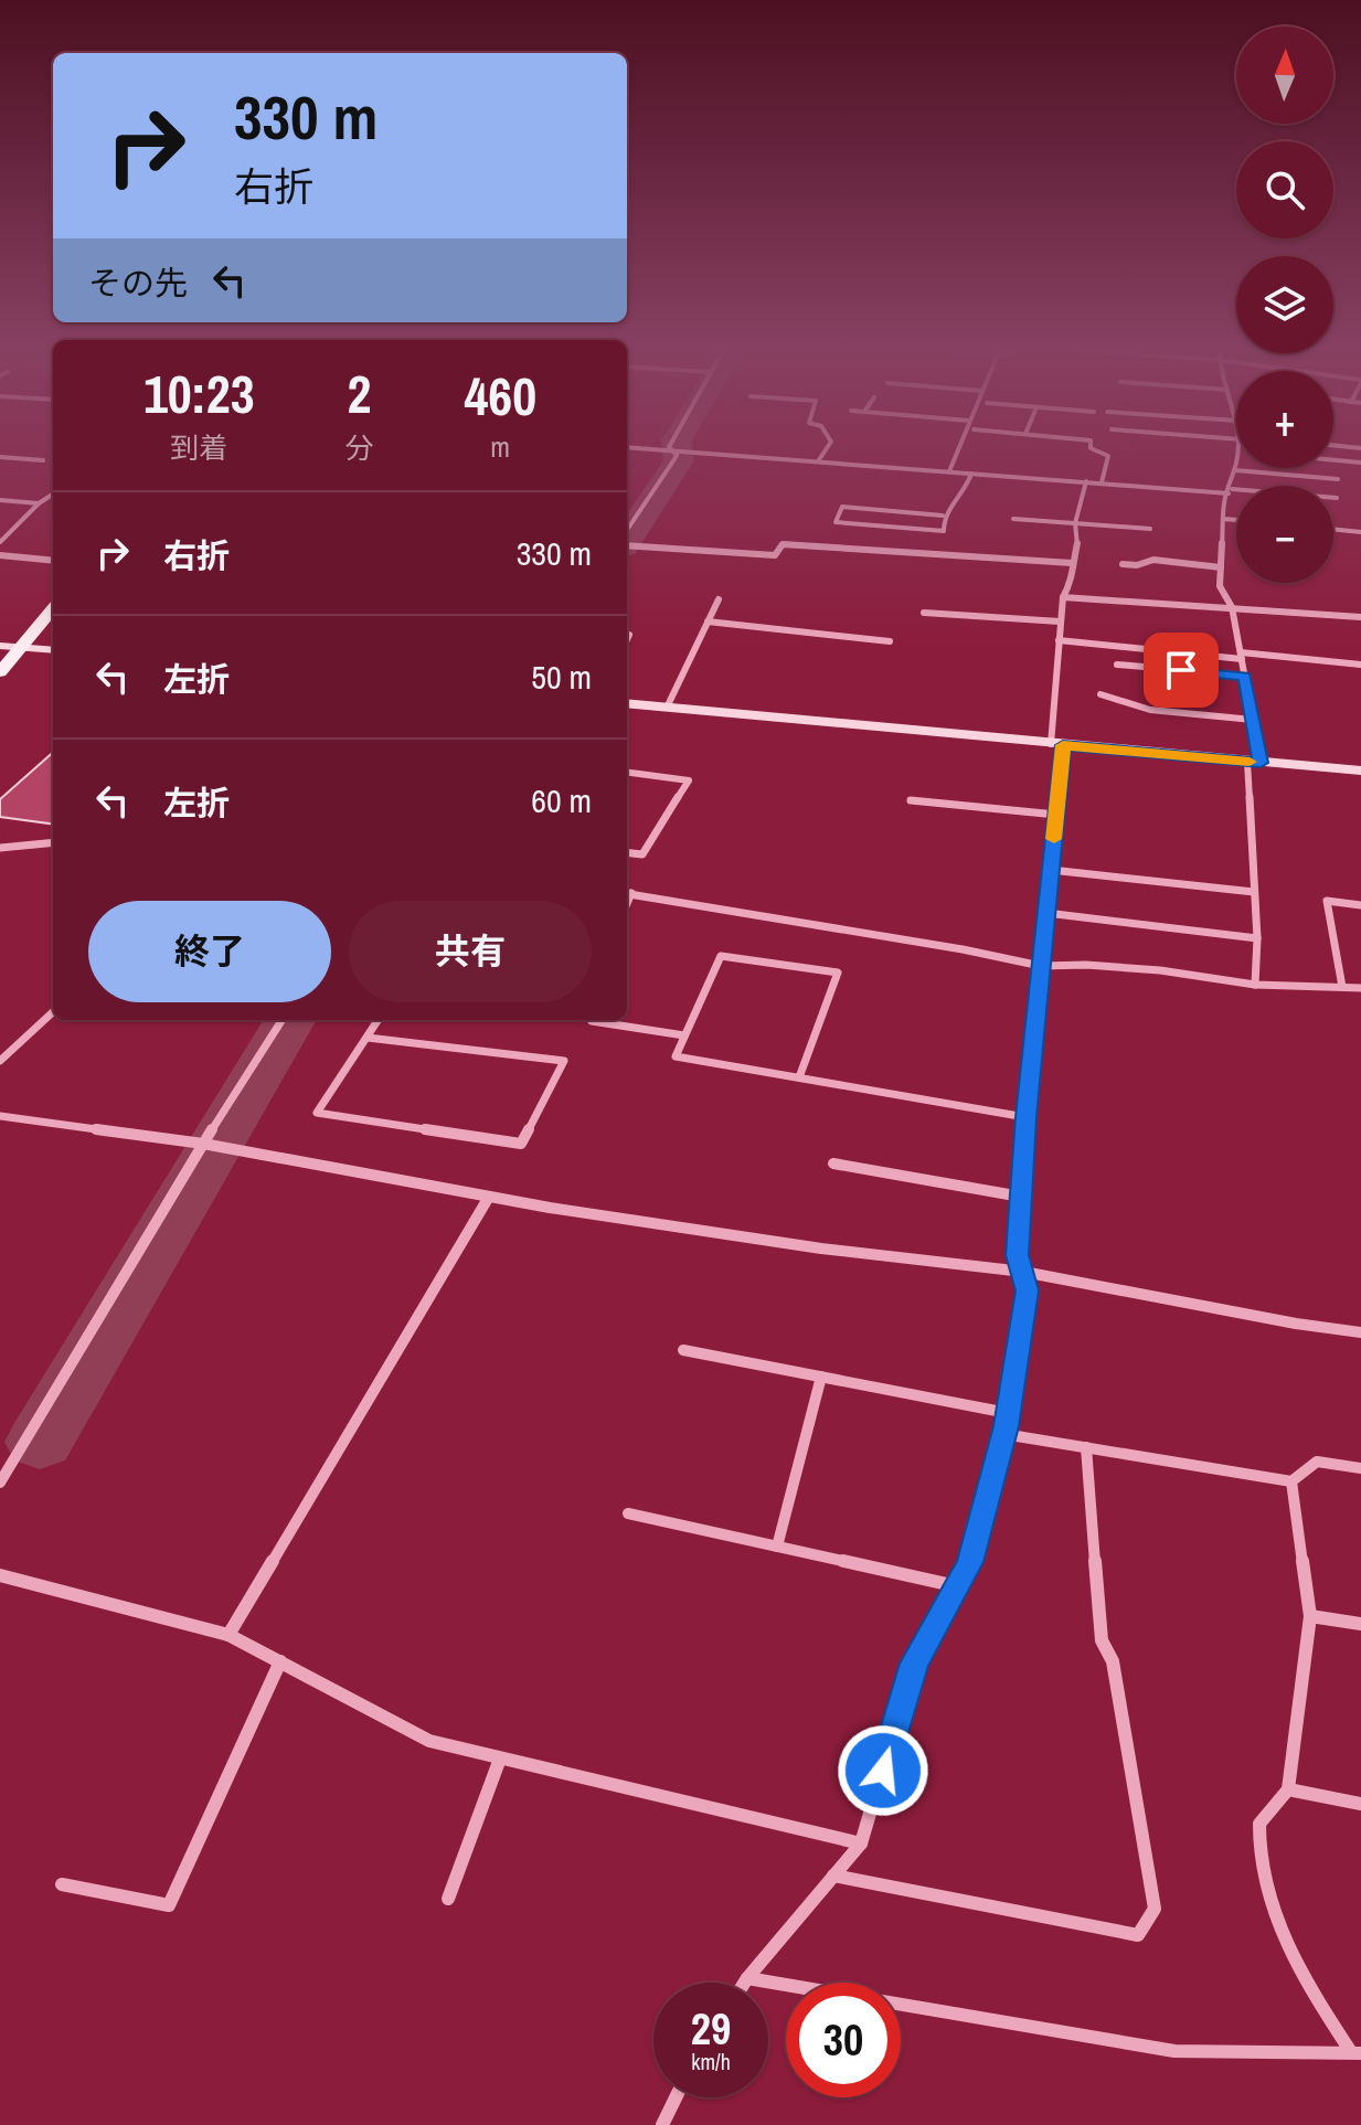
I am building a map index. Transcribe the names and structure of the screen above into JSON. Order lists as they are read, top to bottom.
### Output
{
  "north": "top",
  "page": {
    "map_buttons": ["+", "−"],
    "turn": ["330 m", "右折"],
    "then": "その先",
    "eta": [
      "10:23",
      "到着",
      "2",
      "分",
      "460",
      "m"
    ],
    "list": [
      {
        "name": "右折",
        "value": "330 m"
      },
      {
        "name": "左折",
        "value": "50 m"
      },
      {
        "name": "左折",
        "value": "60 m"
      }
    ],
    "buttons": ["終了", "共有"],
    "speed": "29 km/h",
    "limit": "30"
  }
}
